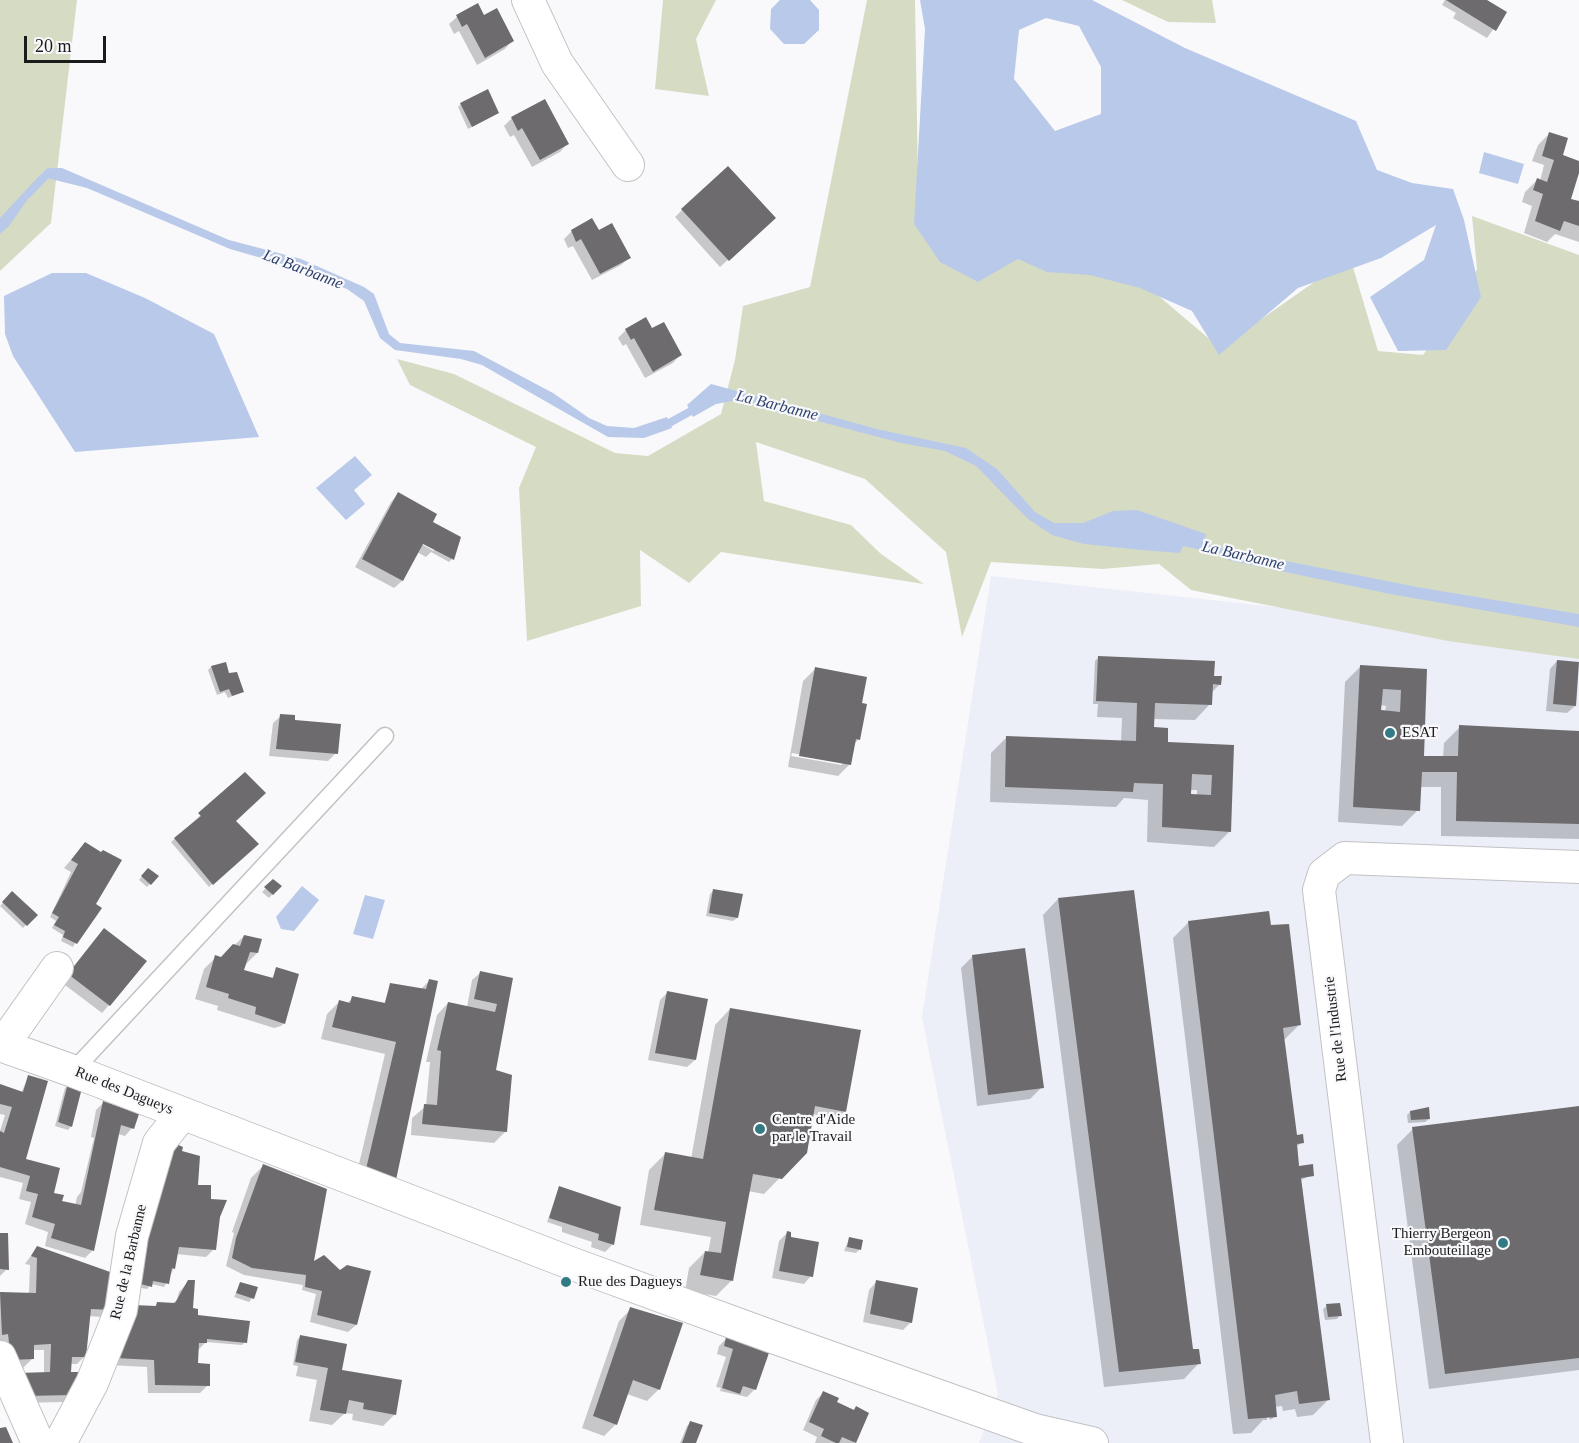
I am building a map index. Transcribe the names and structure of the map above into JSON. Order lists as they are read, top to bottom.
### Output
{
  "streets": {
    "street": ["Rue de l'Industrie", "Rue des Dagueys", "Rue de la Barbanne"]
  },
  "crossings": [
    ["Rue des Dagueys", "Rue de la Barbanne"]
  ],
  "water": ["La Barbanne"],
  "places": [
    "ESAT",
    "Centre d'Aide par le Travail",
    "Thierry Bergeon Embouteillage",
    "Rue des Dagueys"
  ],
  "scale_bar": "20 m"
}
